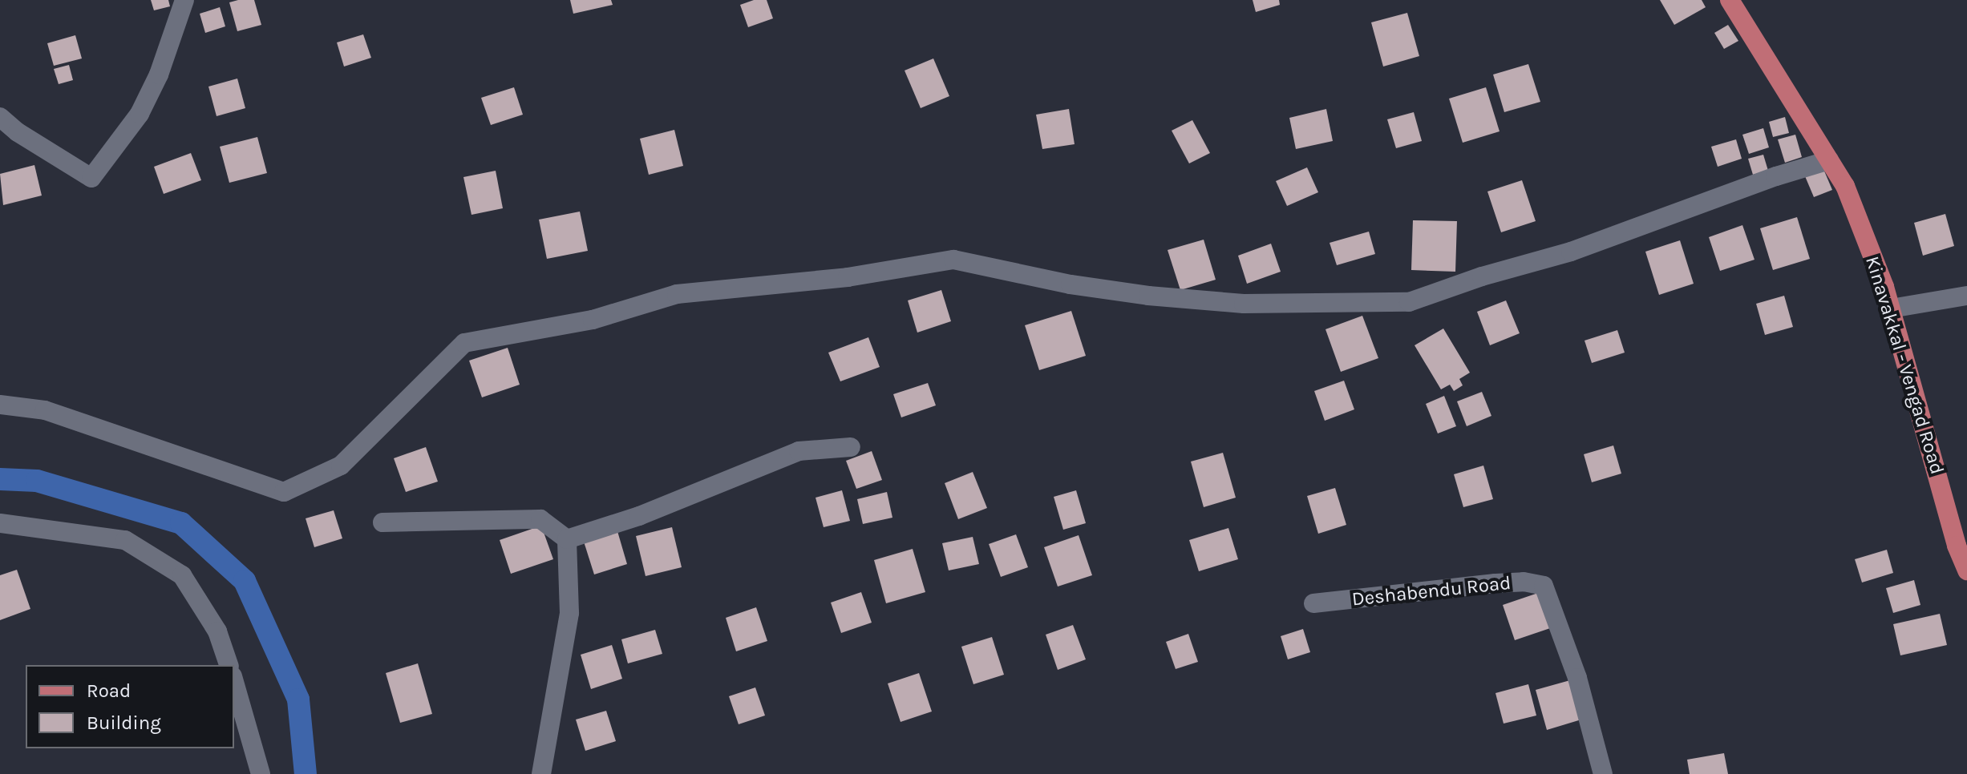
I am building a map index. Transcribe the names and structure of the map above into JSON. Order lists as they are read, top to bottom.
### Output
{
  "streets": {
    "main road": ["Kinavakkal - Vengad Road"],
    "street": ["Deshabendu Road"]
  },
  "legend": ["Road", "Building"]
}
